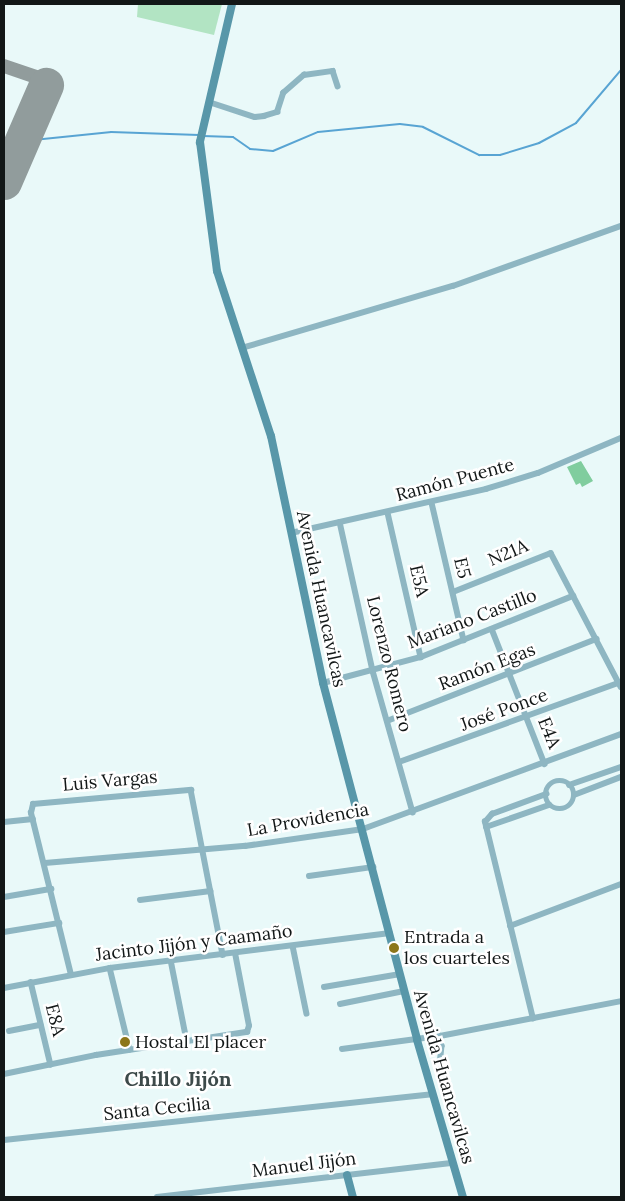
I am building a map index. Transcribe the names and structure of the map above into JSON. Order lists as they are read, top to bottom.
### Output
{
  "streets": {
    "street": [
      "Ramón Puente",
      "N21A",
      "E5",
      "E5A",
      "Avenida Huancavilcas",
      "Mariano Castillo",
      "Lorenzo Romero",
      "Ramón Egas",
      "José Ponce",
      "E4A",
      "Luis Vargas",
      "La Providencia",
      "Jacinto Jijón y Caamaño",
      "E8A",
      "Santa Cecilia",
      "Manuel Jijón"
    ]
  },
  "crossings": [
    ["Ramón Puente", "E5"],
    ["Ramón Puente", "E5A"],
    ["Ramón Puente", "Avenida Huancavilcas"],
    ["Ramón Puente", "Lorenzo Romero"],
    ["N21A", "E5"],
    ["N21A", "Mariano Castillo"],
    ["E5", "Mariano Castillo"],
    ["E5A", "Mariano Castillo"],
    ["Avenida Huancavilcas", "Mariano Castillo"],
    ["Avenida Huancavilcas", "La Providencia"],
    ["Avenida Huancavilcas", "Jacinto Jijón y Caamaño"],
    ["Avenida Huancavilcas", "Santa Cecilia"],
    ["Avenida Huancavilcas", "Manuel Jijón"],
    ["Mariano Castillo", "Lorenzo Romero"],
    ["Mariano Castillo", "E4A"],
    ["Lorenzo Romero", "Ramón Egas"],
    ["Lorenzo Romero", "José Ponce"],
    ["Lorenzo Romero", "La Providencia"],
    ["Ramón Egas", "E4A"],
    ["José Ponce", "E4A"],
    ["E4A", "La Providencia"],
    ["Luis Vargas", "La Providencia"],
    ["Jacinto Jijón y Caamaño", "E8A"]
  ],
  "districts": ["Chillo Jijón"],
  "places": ["Entrada a los cuarteles", "Hostal El placer"]
}
